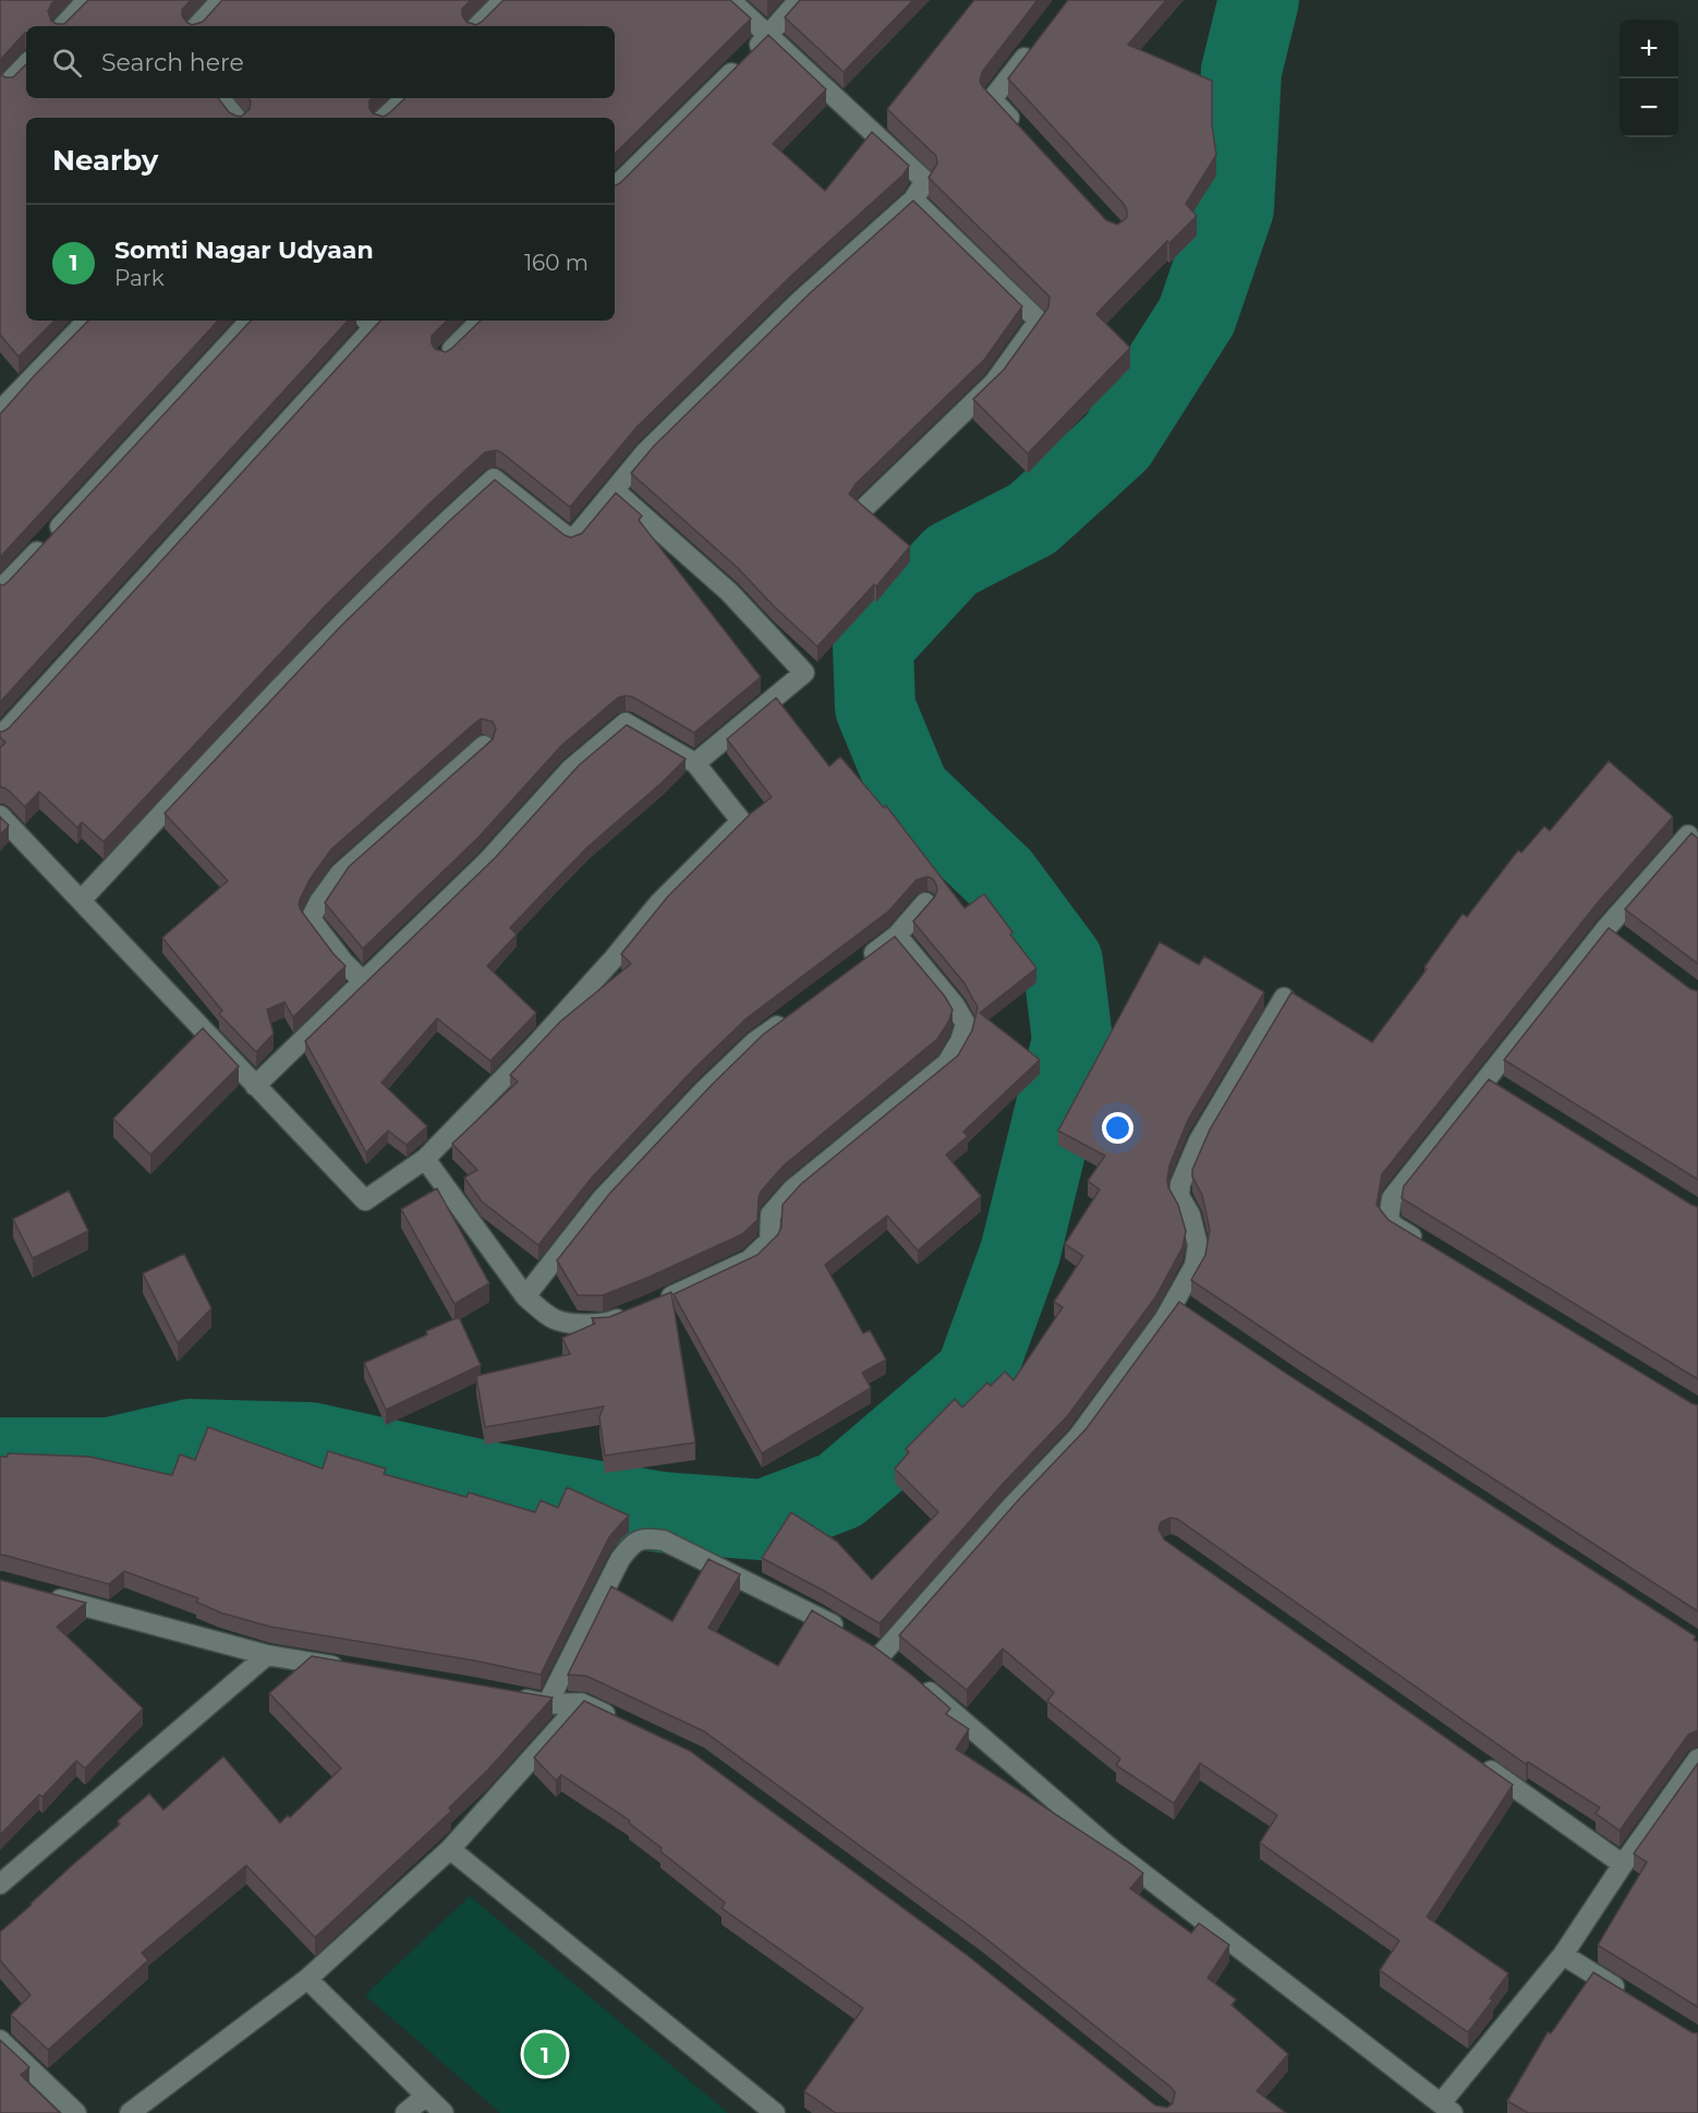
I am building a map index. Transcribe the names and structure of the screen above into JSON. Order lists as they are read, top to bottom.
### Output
{
  "page": {
    "map_buttons": ["+", "−"],
    "search": "Search here",
    "heading": "Nearby",
    "list": [
      {
        "mark": "1",
        "name": "Somti Nagar Udyaan",
        "note": "Park",
        "value": "160 m"
      }
    ],
    "pins": "1"
  }
}
